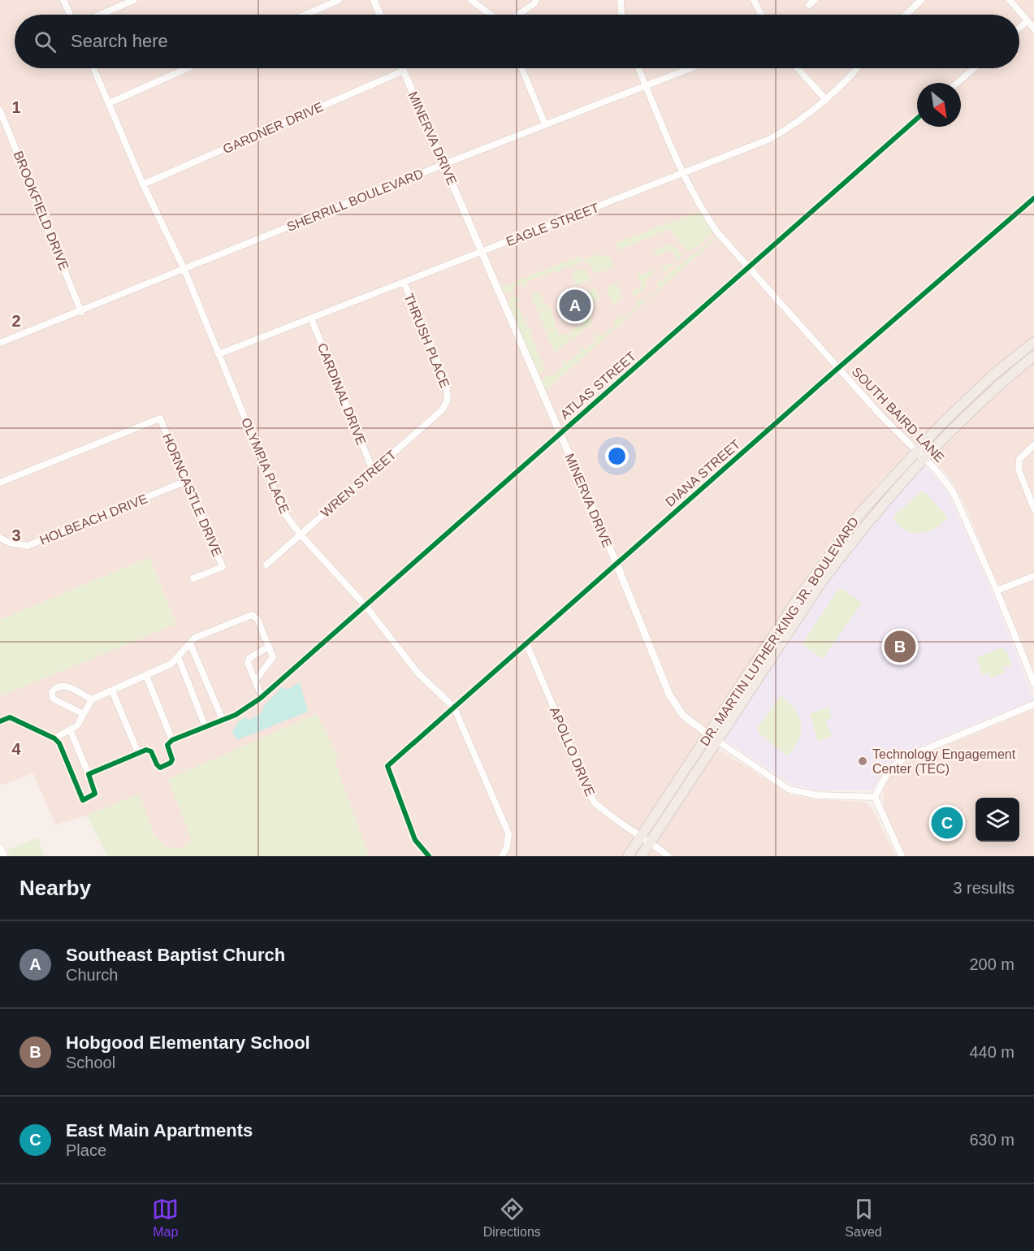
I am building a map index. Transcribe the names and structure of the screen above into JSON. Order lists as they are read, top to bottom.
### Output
{
  "streets": {
    "main road": ["DR. MARTIN LUTHER KING JR. BOULEVARD"],
    "street": [
      "GARDNER DRIVE",
      "MINERVA DRIVE",
      "SHERRILL BOULEVARD",
      "BROOKFIELD DRIVE",
      "EAGLE STREET",
      "THRUSH PLACE",
      "ATLAS STREET",
      "CARDINAL DRIVE",
      "SOUTH BAIRD LANE",
      "OLYMPIA PLACE",
      "DIANA STREET",
      "WREN STREET",
      "HORNCASTLE DRIVE",
      "HOLBEACH DRIVE",
      "APOLLO DRIVE"
    ]
  },
  "crossings": [
    ["GARDNER DRIVE", "MINERVA DRIVE"],
    ["GARDNER DRIVE", "OLYMPIA PLACE"],
    ["MINERVA DRIVE", "SHERRILL BOULEVARD"],
    ["MINERVA DRIVE", "EAGLE STREET"],
    ["MINERVA DRIVE", "ATLAS STREET"],
    ["MINERVA DRIVE", "DIANA STREET"],
    ["MINERVA DRIVE", "DR. MARTIN LUTHER KING JR. BOULEVARD"],
    ["SHERRILL BOULEVARD", "BROOKFIELD DRIVE"],
    ["SHERRILL BOULEVARD", "SOUTH BAIRD LANE"],
    ["SHERRILL BOULEVARD", "OLYMPIA PLACE"],
    ["EAGLE STREET", "THRUSH PLACE"],
    ["EAGLE STREET", "CARDINAL DRIVE"],
    ["EAGLE STREET", "SOUTH BAIRD LANE"],
    ["EAGLE STREET", "OLYMPIA PLACE"],
    ["THRUSH PLACE", "WREN STREET"],
    ["ATLAS STREET", "SOUTH BAIRD LANE"],
    ["ATLAS STREET", "OLYMPIA PLACE"],
    ["CARDINAL DRIVE", "WREN STREET"],
    ["SOUTH BAIRD LANE", "DIANA STREET"],
    ["SOUTH BAIRD LANE", "DR. MARTIN LUTHER KING JR. BOULEVARD"],
    ["OLYMPIA PLACE", "DIANA STREET"],
    ["OLYMPIA PLACE", "WREN STREET"],
    ["DIANA STREET", "APOLLO DRIVE"],
    ["HORNCASTLE DRIVE", "HOLBEACH DRIVE"],
    ["DR. MARTIN LUTHER KING JR. BOULEVARD", "APOLLO DRIVE"]
  ],
  "places": ["Technology Engagement Center (TEC)"],
  "north": "bottom right",
  "page": {
    "search": "Search here",
    "pins": ["A", "B", "C"],
    "heading": ["Nearby", "3 results"],
    "list": [
      {
        "mark": "A",
        "name": "Southeast Baptist Church",
        "note": "Church",
        "value": "200 m"
      },
      {
        "mark": "B",
        "name": "Hobgood Elementary School",
        "note": "School",
        "value": "440 m"
      },
      {
        "mark": "C",
        "name": "East Main Apartments",
        "note": "Place",
        "value": "630 m"
      }
    ],
    "nav": ["Map", "Directions", "Saved"]
  },
  "grid": {
    "rows": [
      "1",
      "2",
      "3",
      "4"
    ]
  }
}
